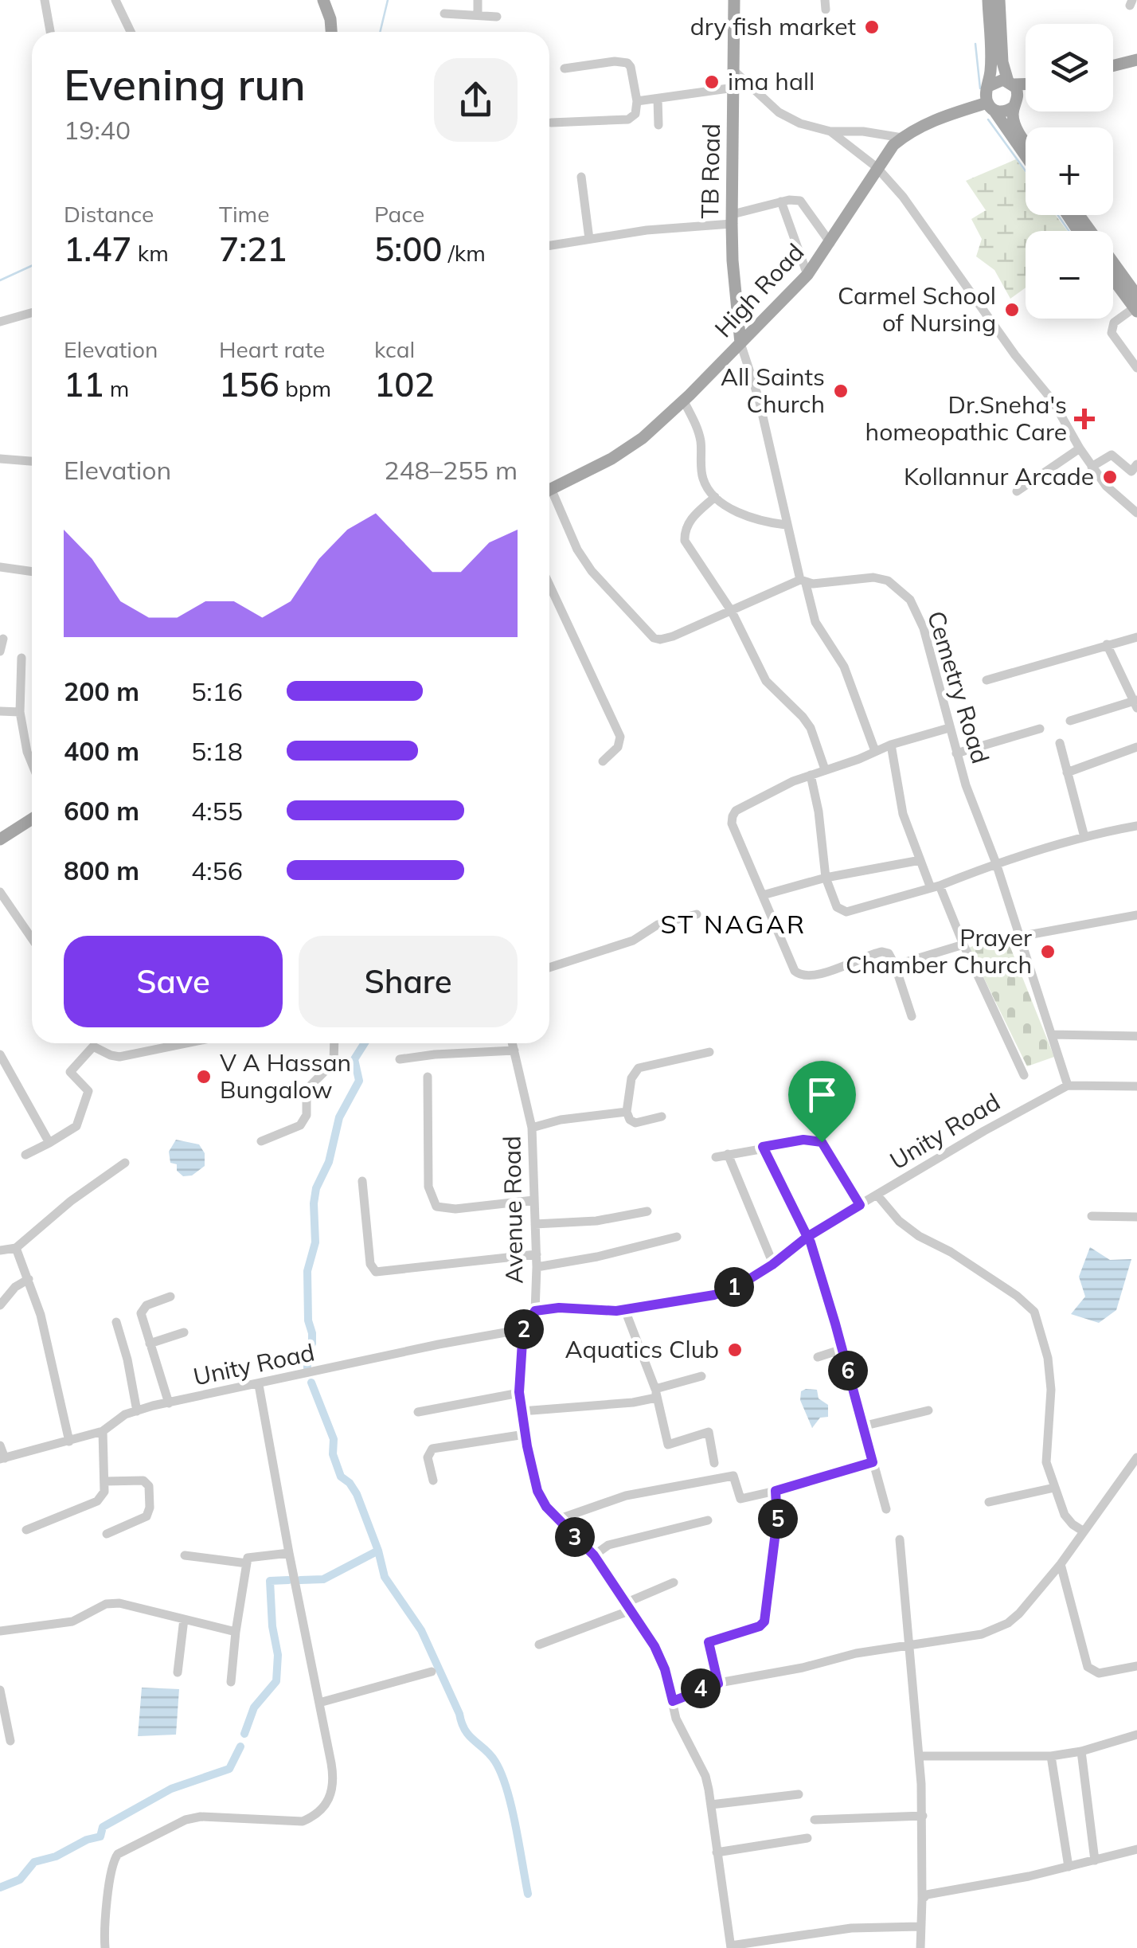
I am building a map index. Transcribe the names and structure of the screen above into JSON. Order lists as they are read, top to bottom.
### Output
{
  "streets": {
    "main road": ["TB Road", "High Road"],
    "street": ["Cemetry Road", "Unity Road", "Avenue Road"]
  },
  "crossings": [
    ["TB Road", "High Road"],
    ["Cemetry Road", "Unity Road"],
    ["Unity Road", "Avenue Road"]
  ],
  "districts": ["ST NAGAR"],
  "places": {
    "other": [
      "dry fish market",
      "ima hall",
      "Carmel School of Nursing",
      "All Saints Church",
      "Kollannur Arcade",
      "Prayer Chamber Church",
      "V A Hassan Bungalow",
      "Aquatics Club"
    ],
    "health": ["Dr.Sneha's homeopathic Care"]
  },
  "page": {
    "map_buttons": ["+", "−"],
    "heading": ["Evening run", "19:40"],
    "stats": [
      ["Distance", "1.47 km"],
      ["Time", "7:21"],
      ["Pace", "5:00 /km"],
      ["Elevation", "11 m"],
      ["Heart rate", "156 bpm"],
      ["kcal", "102"]
    ],
    "chart": ["Elevation", "248–255 m"],
    "list": [
      {
        "name": "200 m",
        "note": "5:16"
      },
      {
        "name": "400 m",
        "note": "5:18"
      },
      {
        "name": "600 m",
        "note": "4:55"
      },
      {
        "name": "800 m",
        "note": "4:56"
      }
    ],
    "buttons": ["Save", "Share"],
    "pins": [
      "1",
      "2",
      "6",
      "5",
      "3",
      "4"
    ]
  }
}
